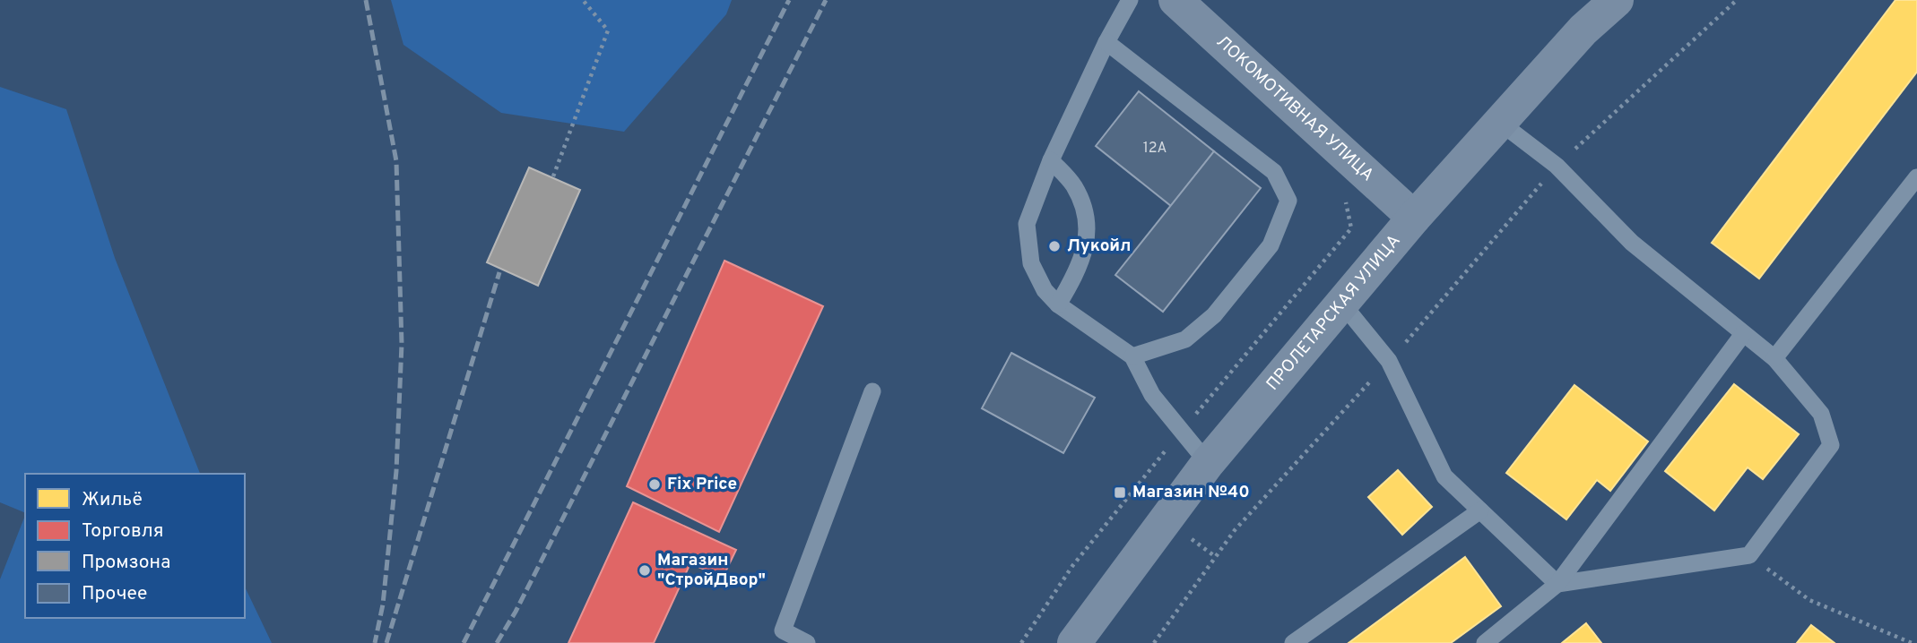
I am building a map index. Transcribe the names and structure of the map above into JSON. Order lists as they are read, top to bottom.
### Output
{
  "streets": {
    "main road": ["ЛОКОМОТИВНАЯ УЛИЦА", "ПРОЛЕТАРСКАЯ УЛИЦА"]
  },
  "crossings": [
    ["ЛОКОМОТИВНАЯ УЛИЦА", "ПРОЛЕТАРСКАЯ УЛИЦА"]
  ],
  "places": {
    "other": ["Лукойл", "Fix Price", "Магазин \"СтройДвор\""],
    "transit": ["Магазин №40"]
  },
  "house_numbers": ["12А"],
  "legend": [
    "Жильё",
    "Торговля",
    "Промзона",
    "Прочее"
  ]
}
